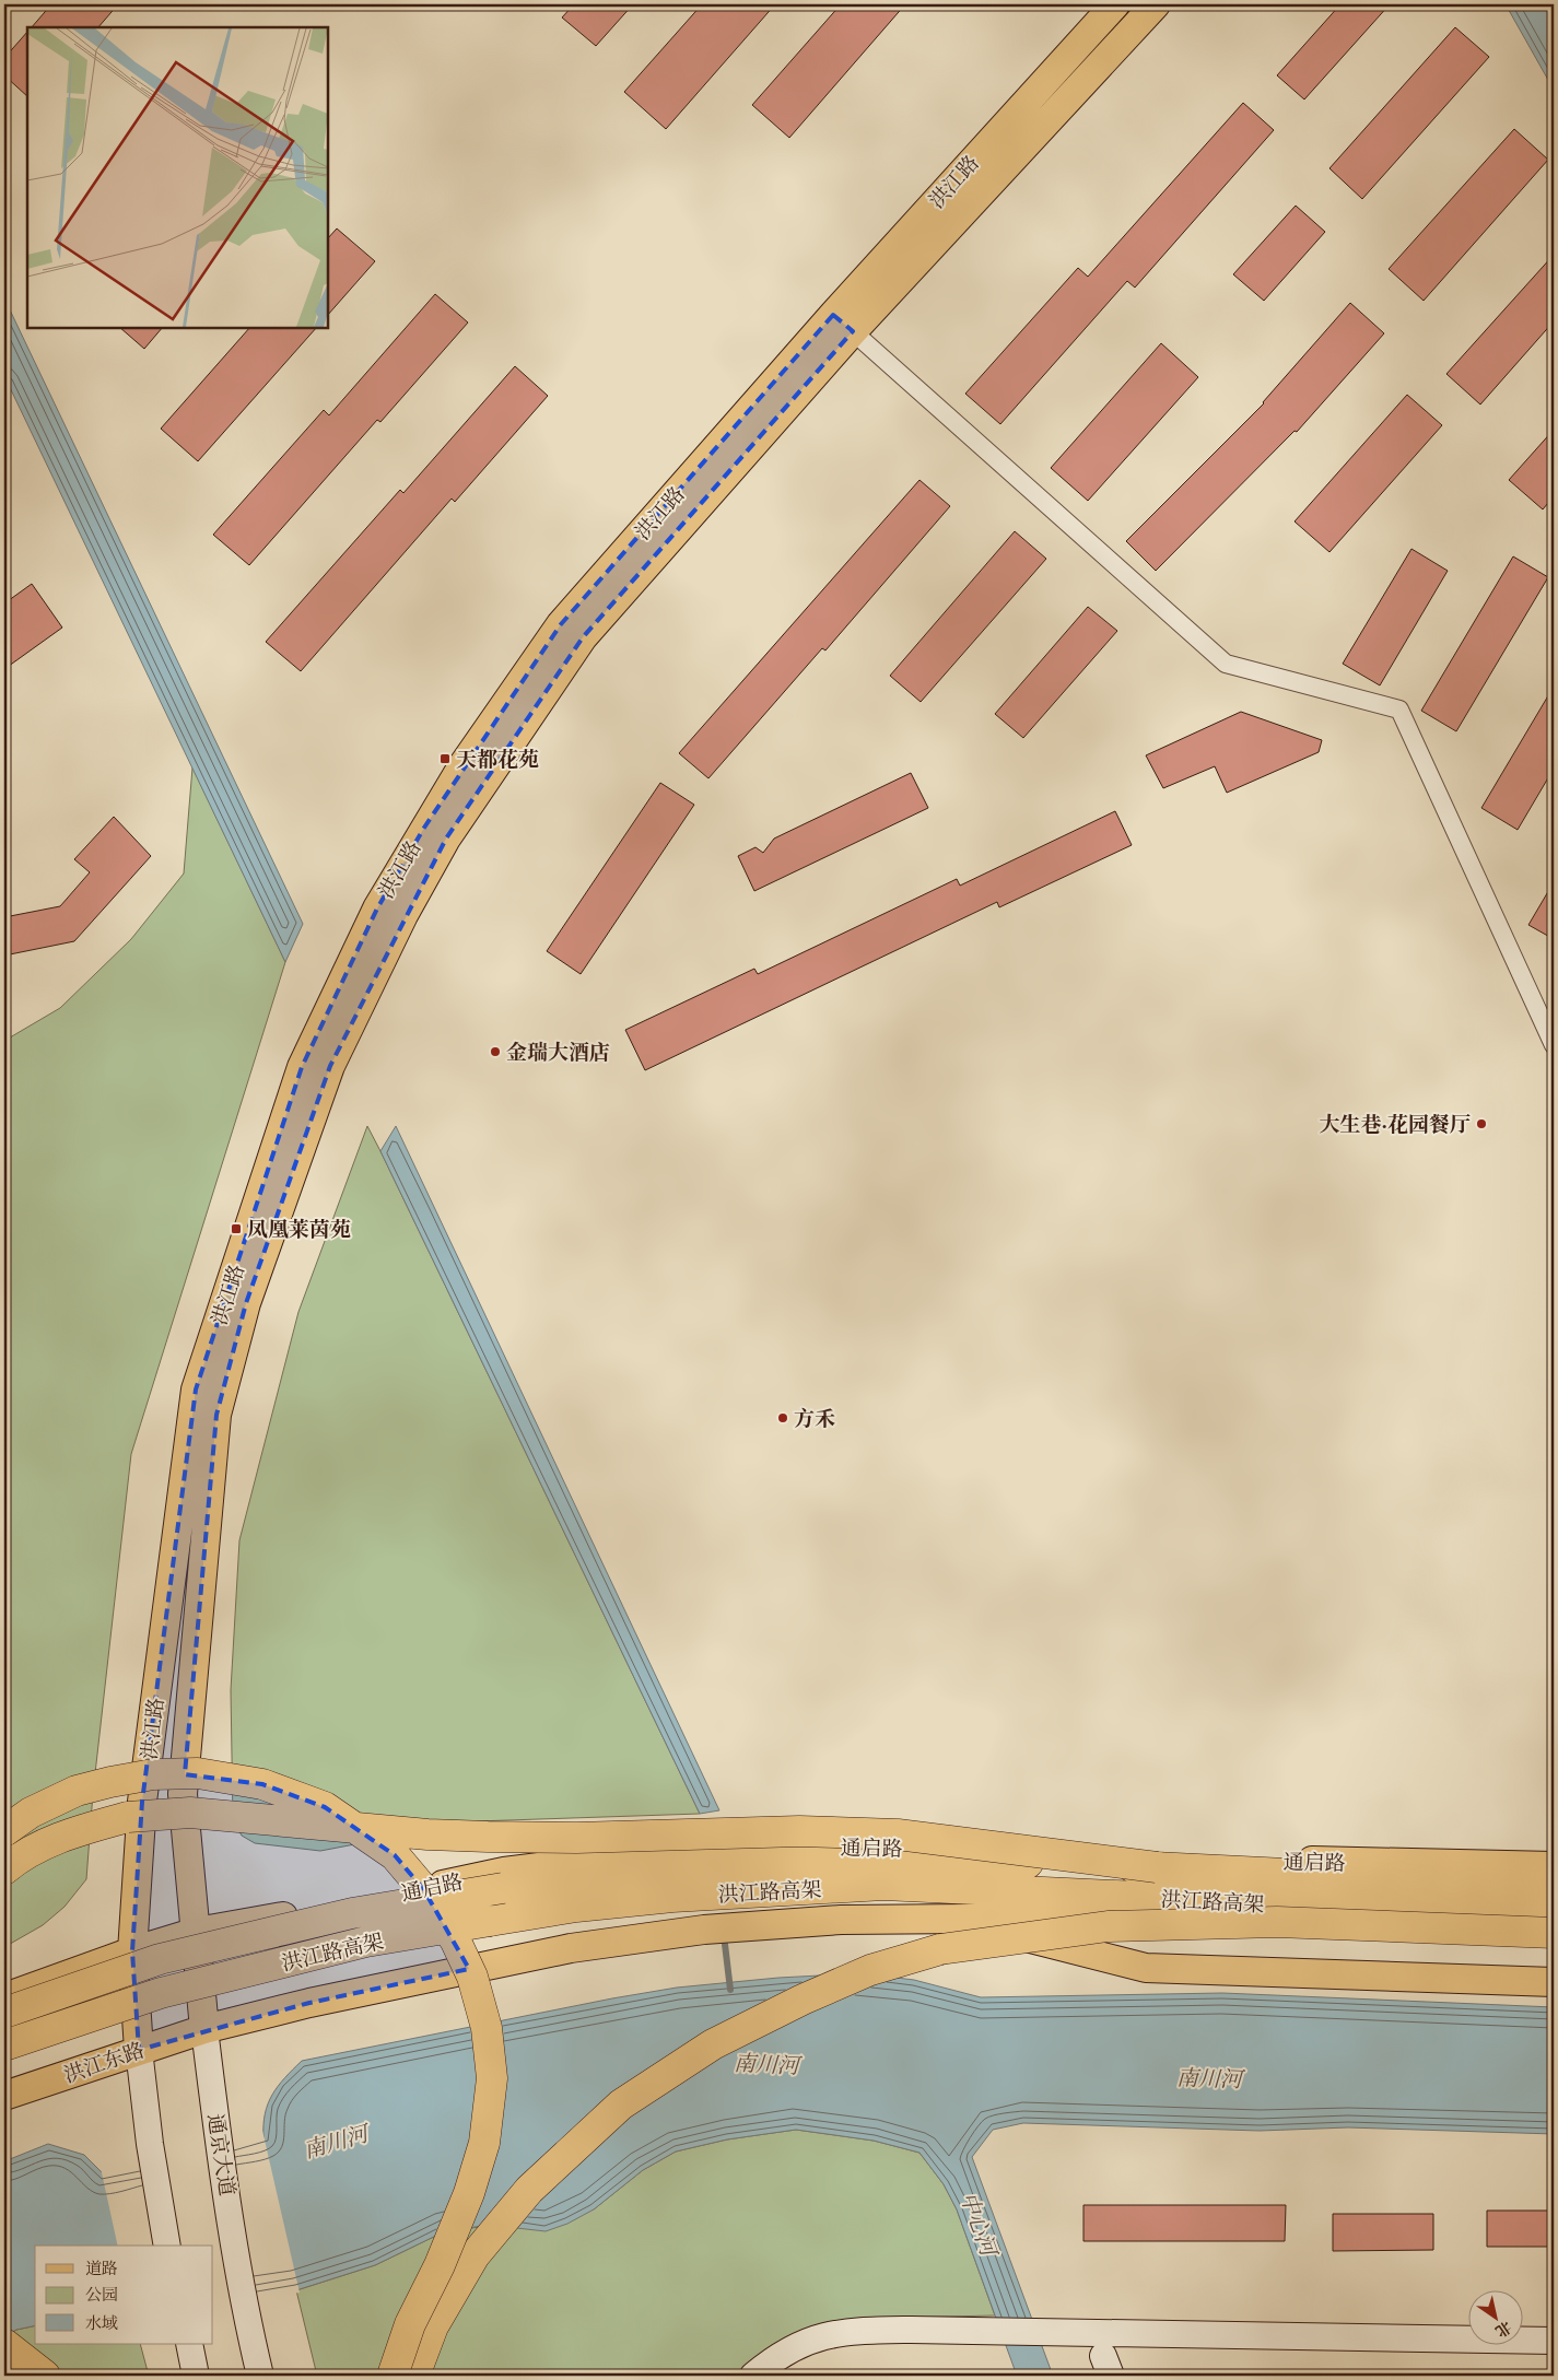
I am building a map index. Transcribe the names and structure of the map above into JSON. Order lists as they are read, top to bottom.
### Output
{
  "streets": {
    "highway": ["洪江路高架"],
    "main road": [
      "洪江路",
      "通启路",
      "洪江东路",
      "通京大道"
    ]
  },
  "crossings": [
    ["洪江路", "通启路"],
    ["洪江路", "通京大道"],
    ["通启路", "通京大道"],
    ["洪江东路", "通京大道"]
  ],
  "water": ["南川河", "中心河"],
  "places": {
    "transit": ["天都花苑", "凤凰莱茵苑"],
    "other": ["金瑞大酒店", "大生巷·花园餐厅", "方禾"]
  },
  "legend": ["道路", "公园", "水域"],
  "north": "bottom right"
}
